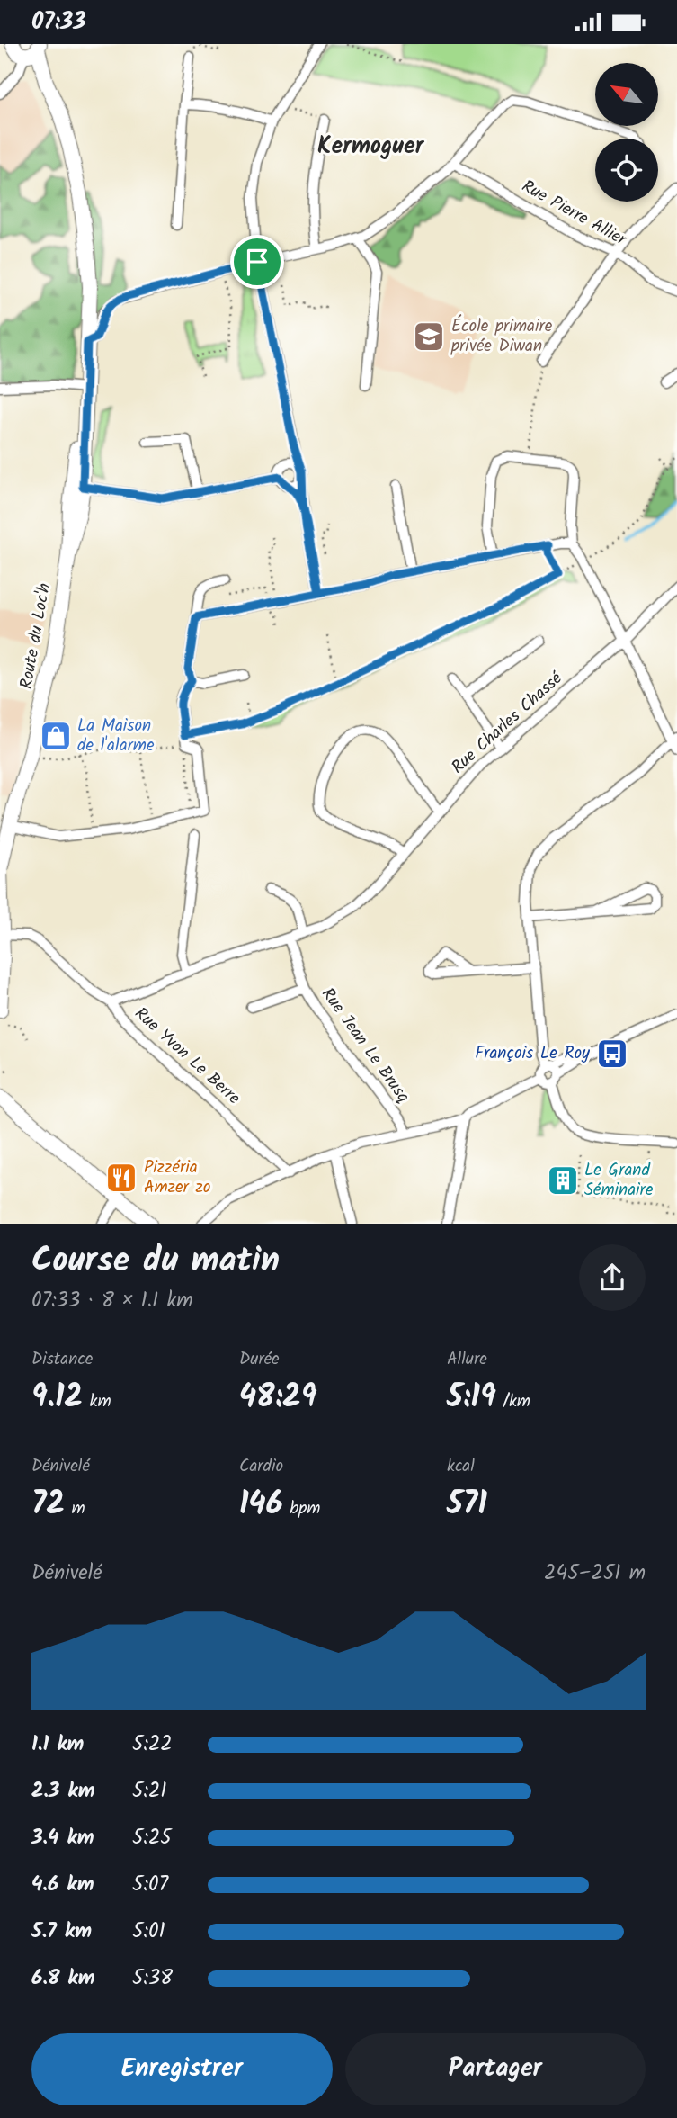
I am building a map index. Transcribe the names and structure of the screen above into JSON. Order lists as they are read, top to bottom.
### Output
{
  "streets": {
    "main road": ["Route du Loc'h"],
    "street": [
      "Rue Pierre Allier",
      "Rue Charles Chassé",
      "Rue Jean Le Brusq",
      "Rue Yvon Le Berre"
    ]
  },
  "crossings": [
    ["Route du Loc'h", "Rue Yvon Le Berre"],
    ["Rue Charles Chassé", "Rue Jean Le Brusq"],
    ["Rue Charles Chassé", "Rue Yvon Le Berre"]
  ],
  "districts": ["Kermoguer"],
  "places": {
    "school or university": ["École primaire privée Diwan"],
    "shop": ["La Maison de l'alarme"],
    "bus stop": ["François Le Roy"],
    "restaurant": ["Pizzéria Amzer zo"],
    "building": ["Le Grand Séminaire"]
  },
  "north": "top left",
  "page": {
    "status": "07:33",
    "heading": ["Course du matin", "07:33 · 8 × 1.1 km"],
    "stats": [
      ["Distance", "9.12 km"],
      ["Durée", "48:29"],
      ["Allure", "5:19 /km"],
      ["Dénivelé", "72 m"],
      ["Cardio", "146 bpm"],
      ["kcal", "571"]
    ],
    "chart": ["Dénivelé", "245–251 m"],
    "list": [
      {
        "name": "1.1 km",
        "note": "5:22"
      },
      {
        "name": "2.3 km",
        "note": "5:21"
      },
      {
        "name": "3.4 km",
        "note": "5:25"
      },
      {
        "name": "4.6 km",
        "note": "5:07"
      },
      {
        "name": "5.7 km",
        "note": "5:01"
      },
      {
        "name": "6.8 km",
        "note": "5:38"
      }
    ],
    "buttons": ["Enregistrer", "Partager"]
  }
}
